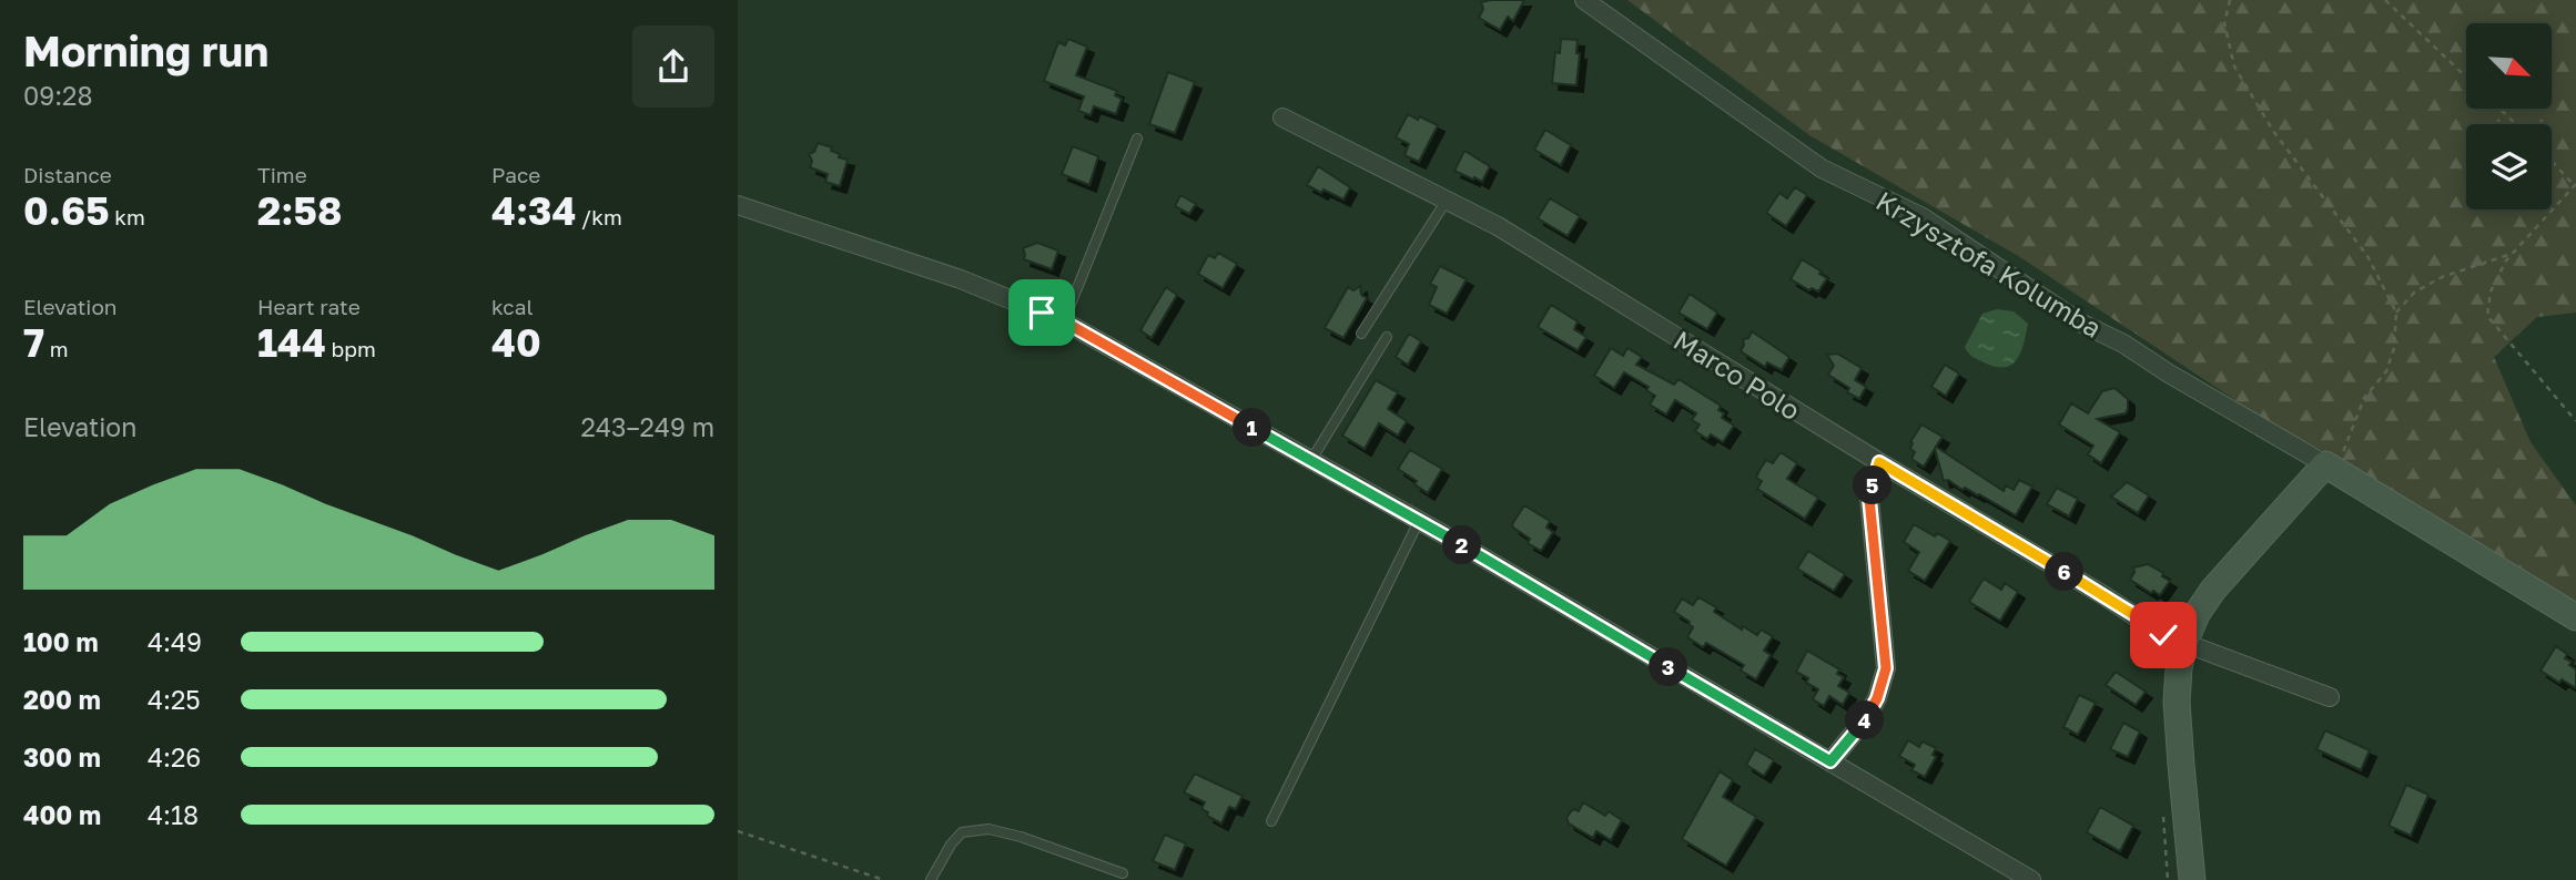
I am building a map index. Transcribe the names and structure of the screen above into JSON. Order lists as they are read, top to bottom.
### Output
{
  "streets": {
    "street": ["Krzysztofa Kolumba", "Marco Polo"]
  },
  "north": "bottom right",
  "page": {
    "heading": ["Morning run", "09:28"],
    "stats": [
      ["Distance", "0.65 km"],
      ["Time", "2:58"],
      ["Pace", "4:34 /km"],
      ["Elevation", "7 m"],
      ["Heart rate", "144 bpm"],
      ["kcal", "40"]
    ],
    "chart": ["Elevation", "243–249 m"],
    "pins": [
      "1",
      "5",
      "2",
      "6",
      "3",
      "4"
    ],
    "list": [
      {
        "name": "100 m",
        "note": "4:49"
      },
      {
        "name": "200 m",
        "note": "4:25"
      },
      {
        "name": "300 m",
        "note": "4:26"
      },
      {
        "name": "400 m",
        "note": "4:18"
      }
    ]
  }
}
